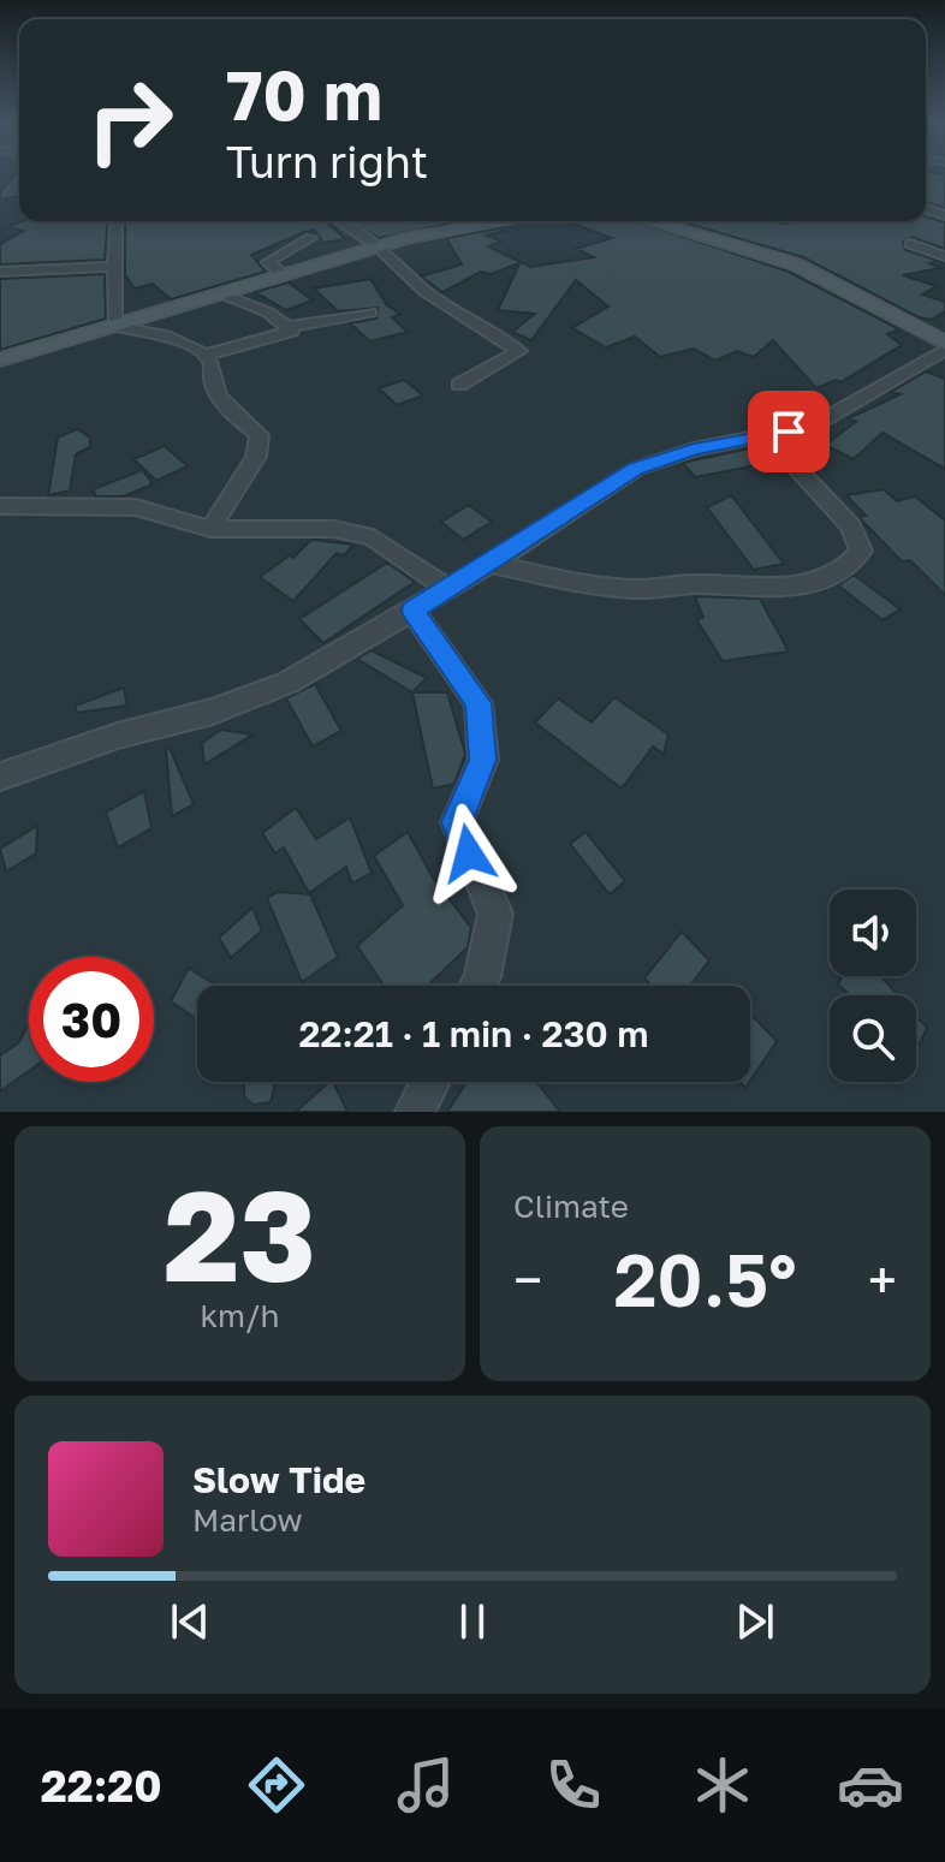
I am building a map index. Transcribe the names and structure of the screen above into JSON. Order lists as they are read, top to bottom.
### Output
{
  "page": {
    "turn": ["70 m", "Turn right"],
    "limit": "30",
    "trip": "22:21 · 1 min · 230 m",
    "tile": [
      ["23", "km/h"],
      "Climate"
    ],
    "heat": ["−", "20.5°", "+"],
    "song": ["Slow Tide", "Marlow"],
    "tabs": "22:20"
  }
}
